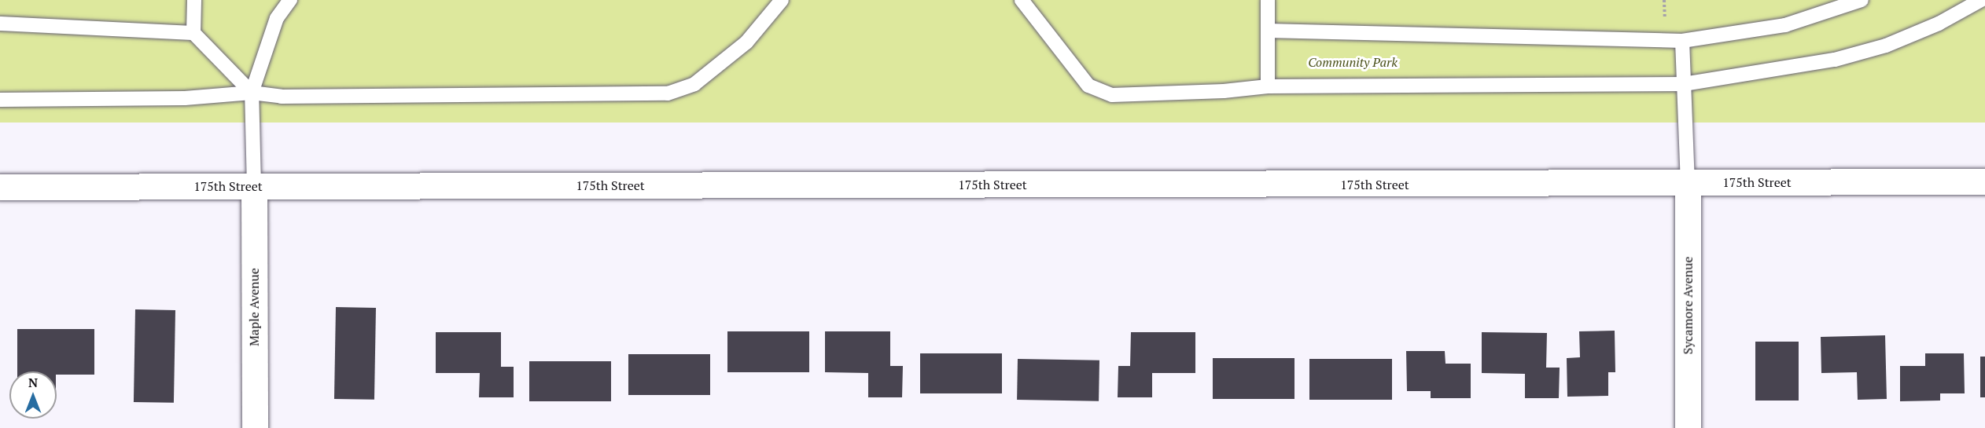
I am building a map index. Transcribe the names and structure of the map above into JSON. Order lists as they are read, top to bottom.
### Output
{
  "streets": {
    "main road": ["175th Street", "Sycamore Avenue", "Maple Avenue"]
  },
  "crossings": [
    ["175th Street", "Sycamore Avenue"],
    ["175th Street", "Maple Avenue"]
  ],
  "parks": ["Community Park"],
  "north": "top"
}
